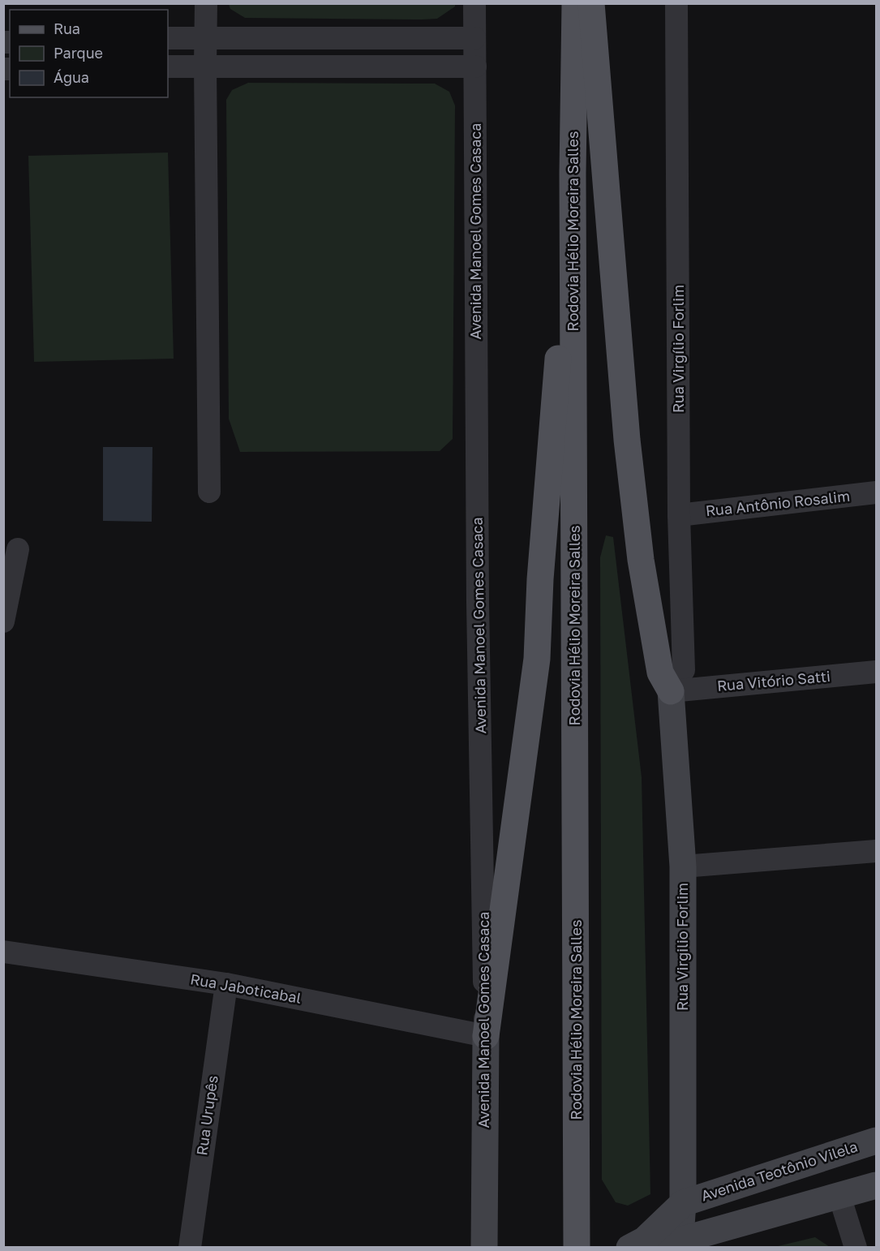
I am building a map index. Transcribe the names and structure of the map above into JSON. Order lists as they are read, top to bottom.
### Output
{
  "streets": {
    "main road": [
      "Avenida Manoel Gomes Casaca",
      "Rodovia Hélio Moreira Salles",
      "Rua Virgilio Forlim",
      "Avenida Teotônio Vilela"
    ],
    "street": [
      "Rua Virgílio Forlim",
      "Rua Antônio Rosalim",
      "Rua Vitório Satti",
      "Rua Jaboticabal",
      "Rua Urupês"
    ]
  },
  "crossings": [
    ["Avenida Manoel Gomes Casaca", "Rua Jaboticabal"],
    ["Rua Virgílio Forlim", "Rua Antônio Rosalim"],
    ["Rua Virgílio Forlim", "Rua Vitório Satti"],
    ["Rua Virgílio Forlim", "Rua Virgilio Forlim"],
    ["Rua Vitório Satti", "Rua Virgilio Forlim"],
    ["Rua Virgilio Forlim", "Avenida Teotônio Vilela"],
    ["Rua Jaboticabal", "Rua Urupês"]
  ],
  "legend": ["Rua", "Parque", "Água"]
}
